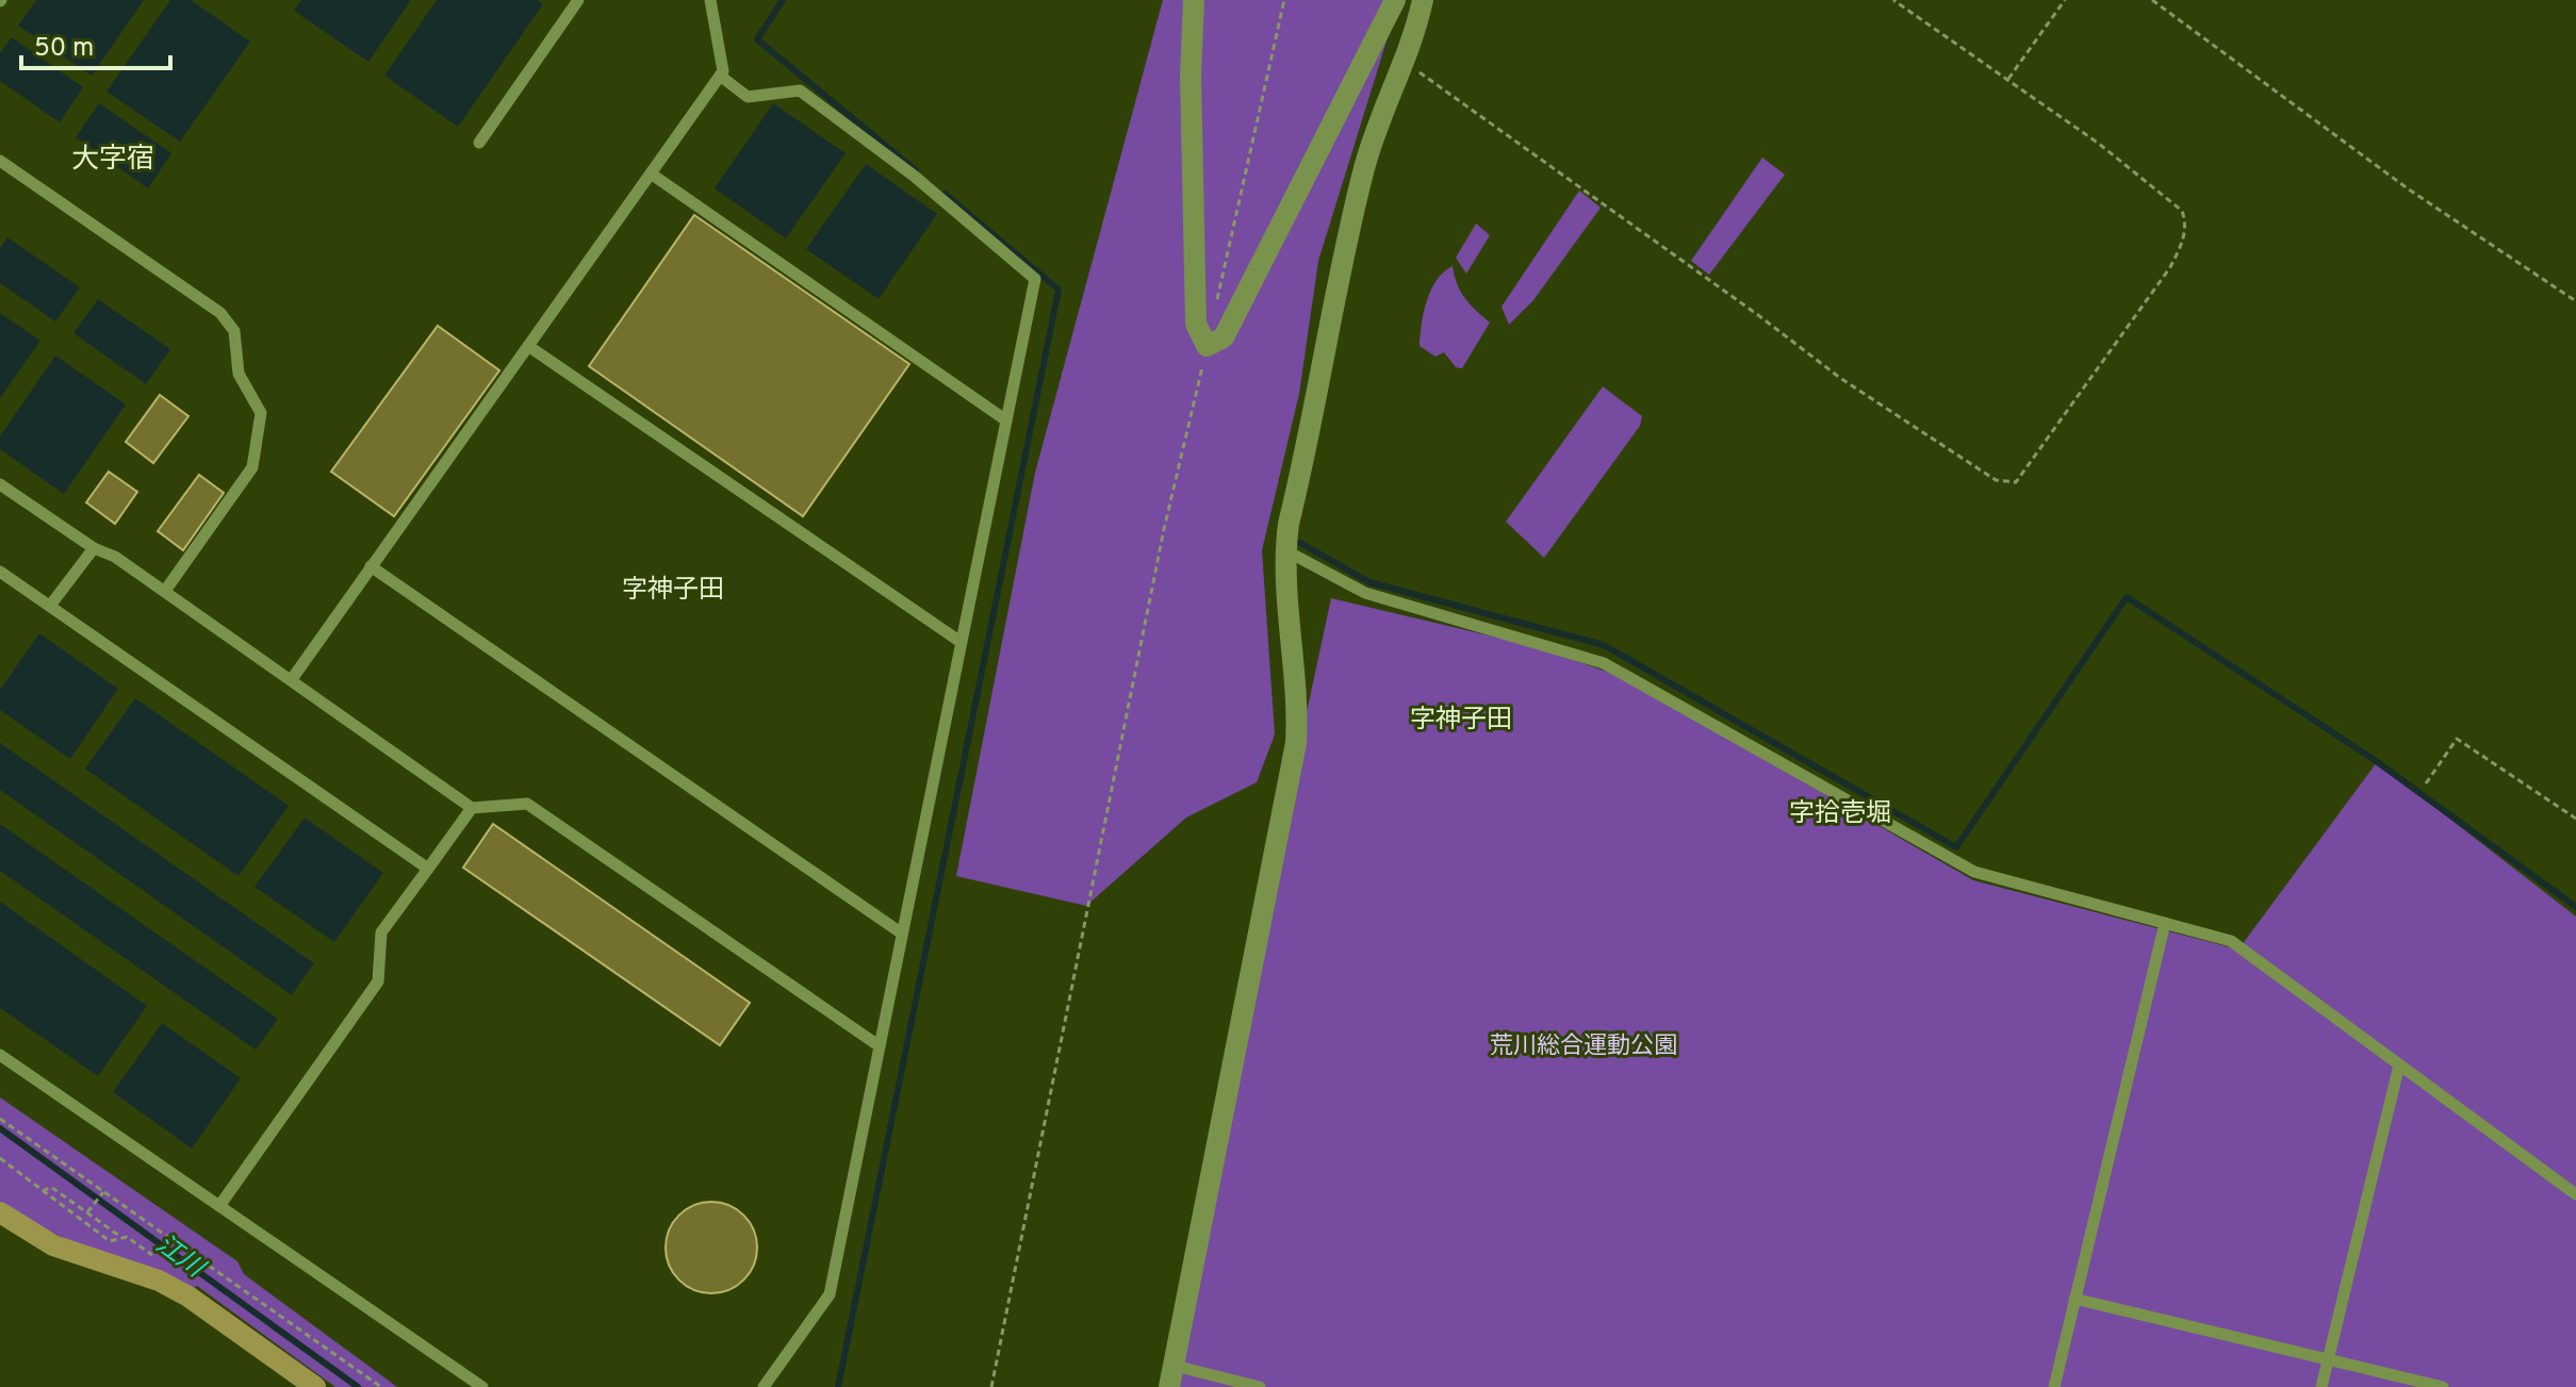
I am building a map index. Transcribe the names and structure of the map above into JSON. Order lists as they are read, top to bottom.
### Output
{
  "districts": [
    "大字宿",
    "字神子田",
    "字神子田",
    "字拾壱堀"
  ],
  "water": ["江川"],
  "parks": ["荒川総合運動公園"],
  "scale_bar": "50 m"
}
